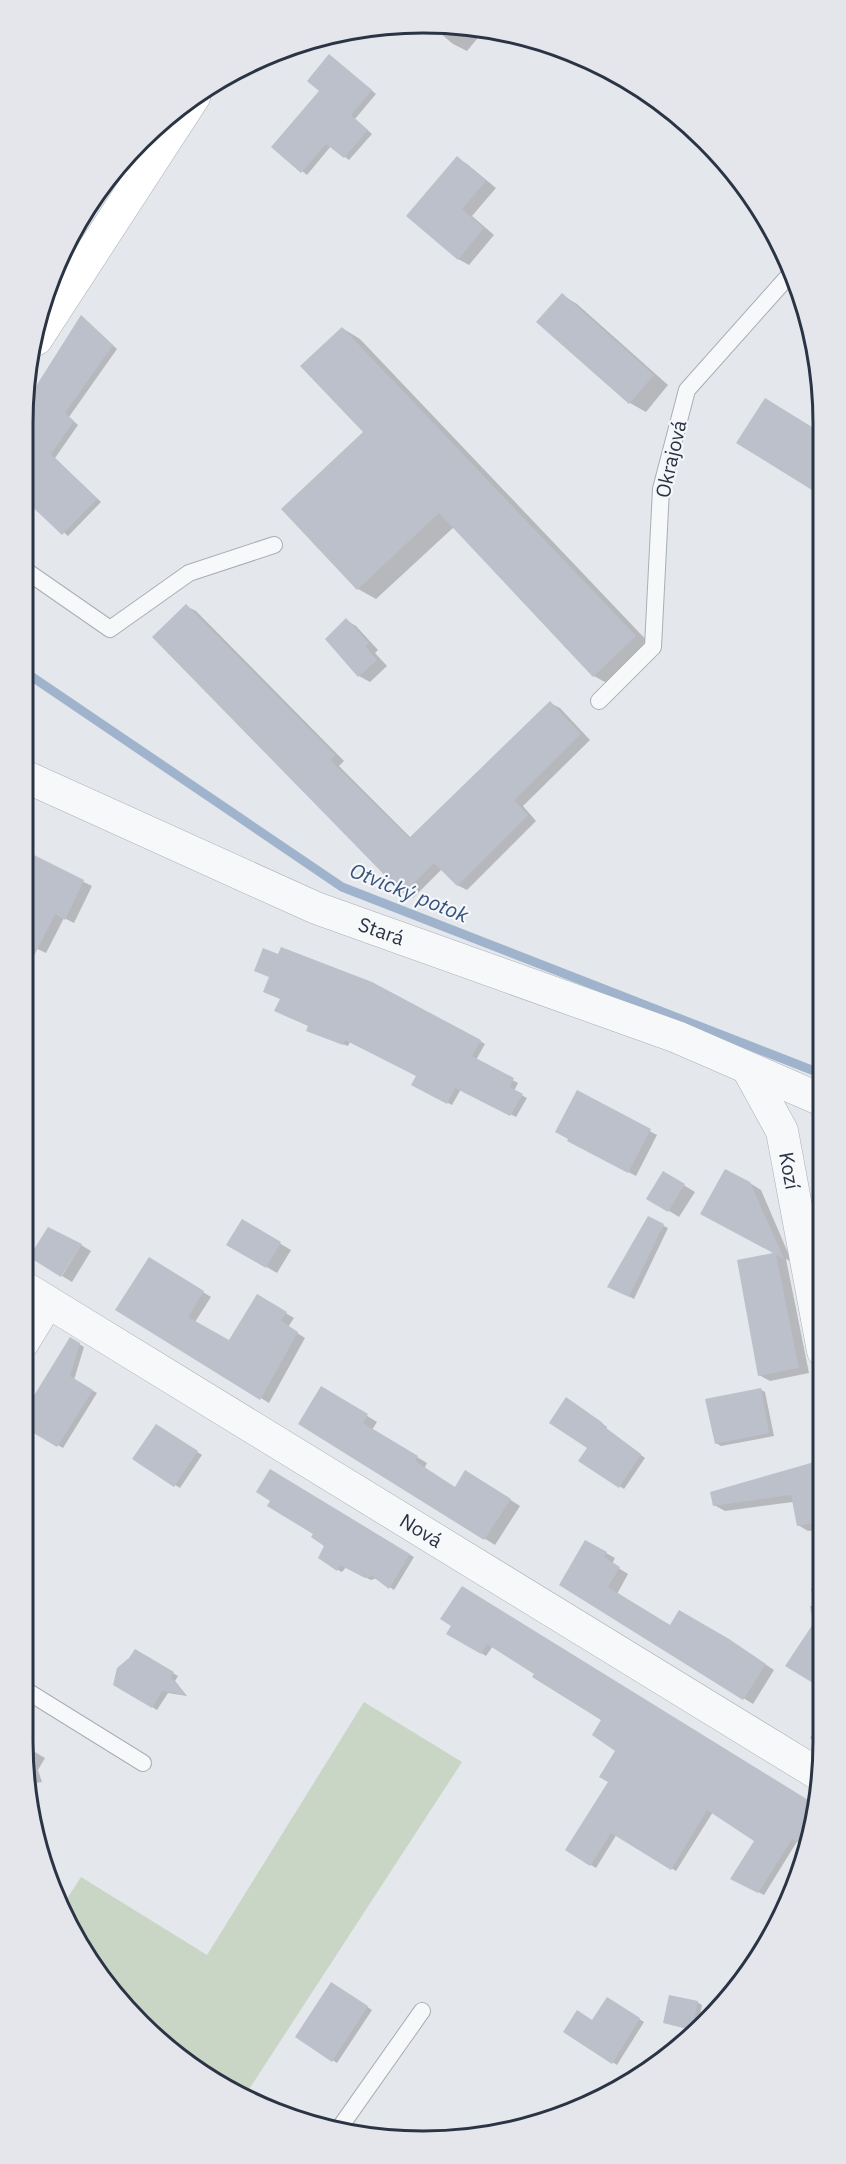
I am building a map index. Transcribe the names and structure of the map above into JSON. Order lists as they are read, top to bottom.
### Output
{
  "streets": {
    "street": ["Stará", "Kozí", "Nová"],
    "lane": ["Okrajová"]
  },
  "crossings": [
    ["Stará", "Kozí"]
  ],
  "water": ["Otvický potok"]
}
